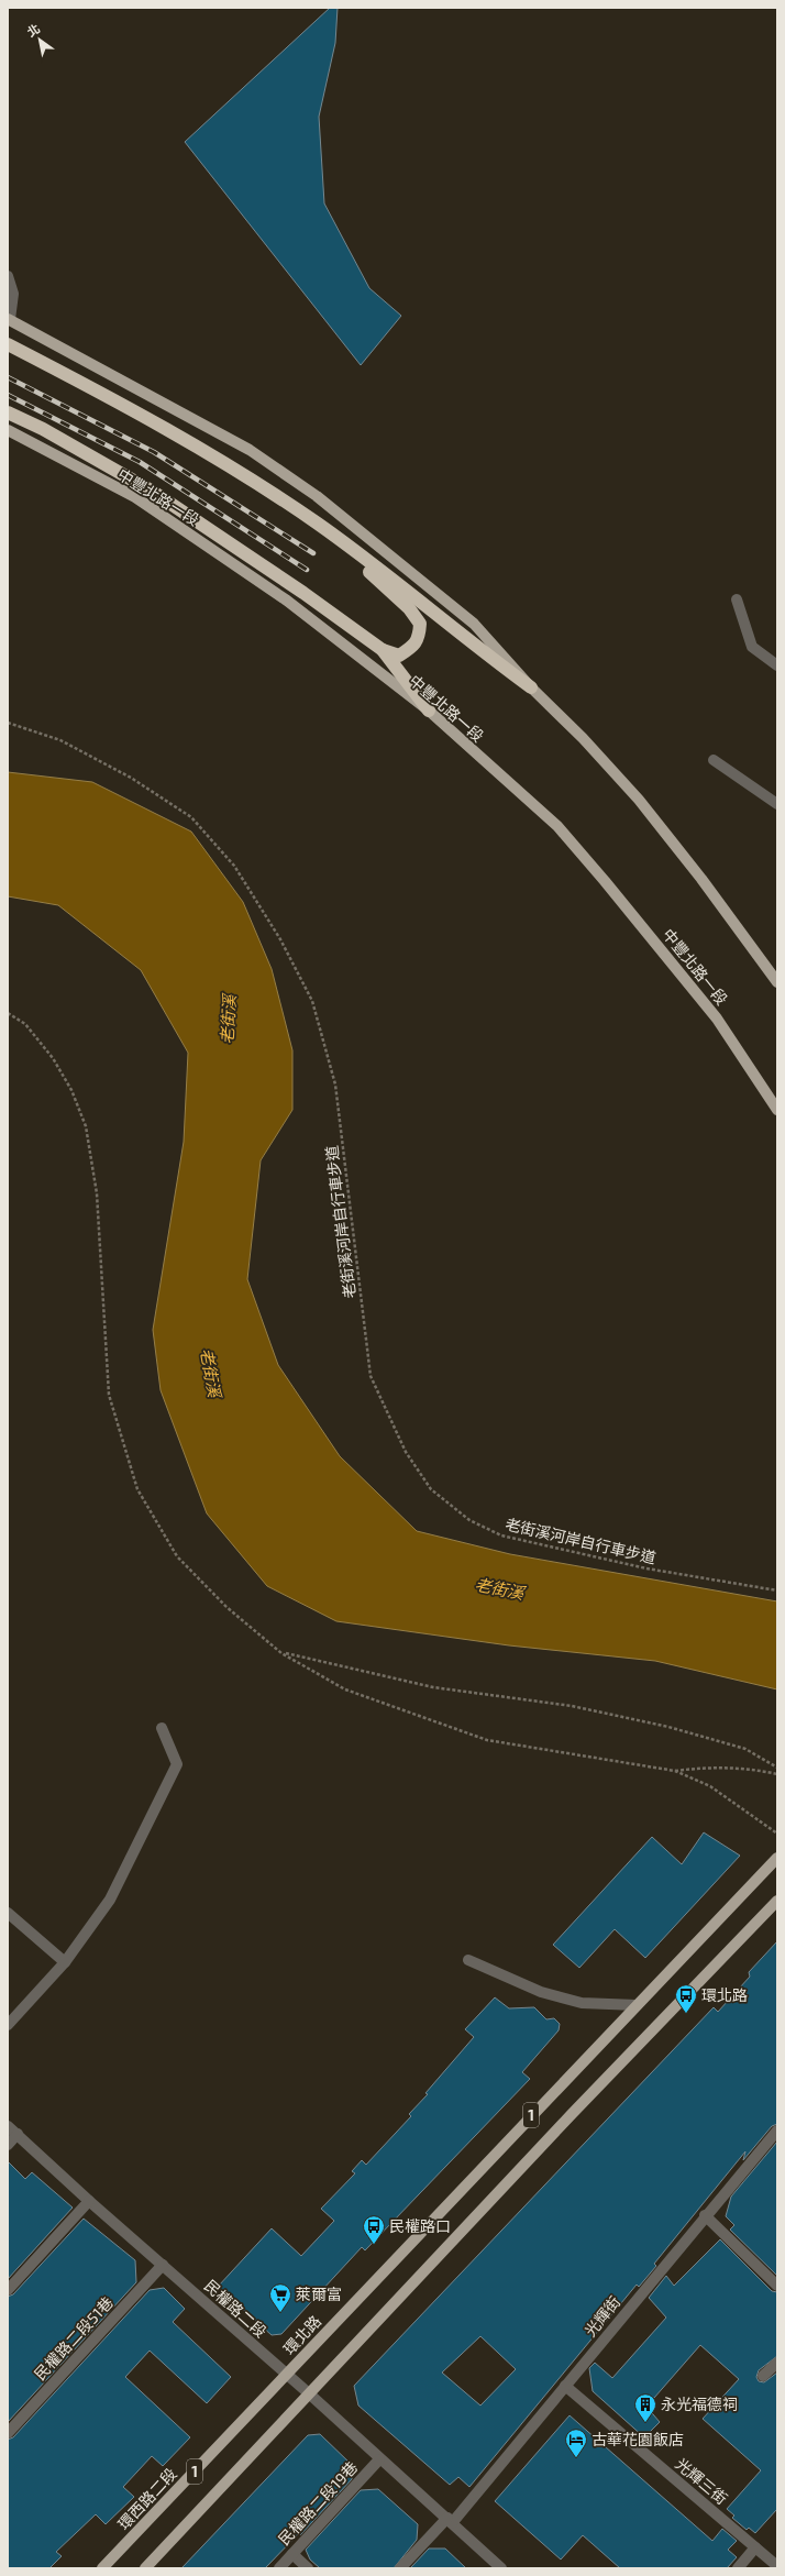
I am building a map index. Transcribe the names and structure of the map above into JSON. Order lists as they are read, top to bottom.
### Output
{
  "streets": {
    "main road": [
      "中豐北路一段",
      "1",
      "環北路",
      "環西路二段"
    ],
    "street": [
      "民權路二段",
      "光輝街",
      "民權路二段51巷",
      "光輝三街",
      "民權路二段19巷"
    ],
    "path": ["老街溪河岸自行車步道"]
  },
  "crossings": [
    ["1", "民權路二段"],
    ["民權路二段", "光輝街"],
    ["民權路二段", "環北路"],
    ["民權路二段", "民權路二段51巷"],
    ["民權路二段", "環西路二段"],
    ["民權路二段", "民權路二段19巷"],
    ["光輝街", "光輝三街"],
    ["環北路", "環西路二段"]
  ],
  "water": ["老街溪"],
  "places": {
    "bus stop": ["環北路", "民權路口"],
    "supermarket": ["萊爾富"],
    "building": ["永光福德祠"],
    "hotel": ["古華花園飯店"]
  },
  "north": "top left"
}
